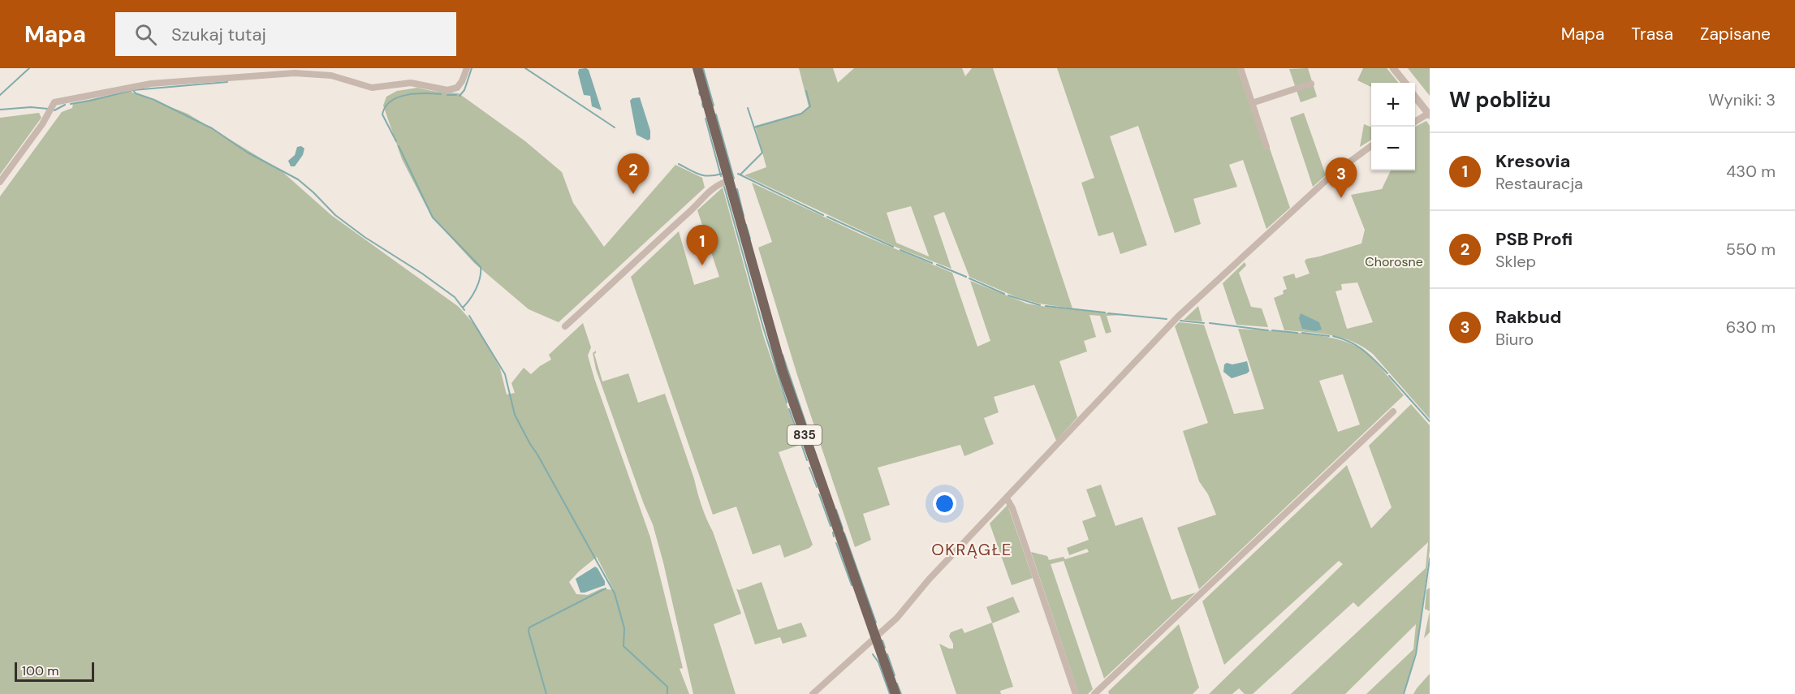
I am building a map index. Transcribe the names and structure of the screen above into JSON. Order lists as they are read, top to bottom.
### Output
{
  "streets": {
    "main road": ["835"]
  },
  "districts": ["OKRĄGŁE"],
  "parks": ["Chorosne"],
  "scale_bar": "100 m",
  "page": {
    "header": "Mapa",
    "search": "Szukaj tutaj",
    "nav": ["Mapa", "Trasa", "Zapisane"],
    "heading": ["W pobliżu", "Wyniki: 3"],
    "map_buttons": ["+", "−"],
    "list": [
      {
        "mark": "1",
        "name": "Kresovia",
        "note": "Restauracja",
        "value": "430 m"
      },
      {
        "mark": "2",
        "name": "PSB Profi",
        "note": "Sklep",
        "value": "550 m"
      },
      {
        "mark": "3",
        "name": "Rakbud",
        "note": "Biuro",
        "value": "630 m"
      }
    ],
    "pins": ["2", "3", "1"],
    "scale": "100 m"
  }
}
